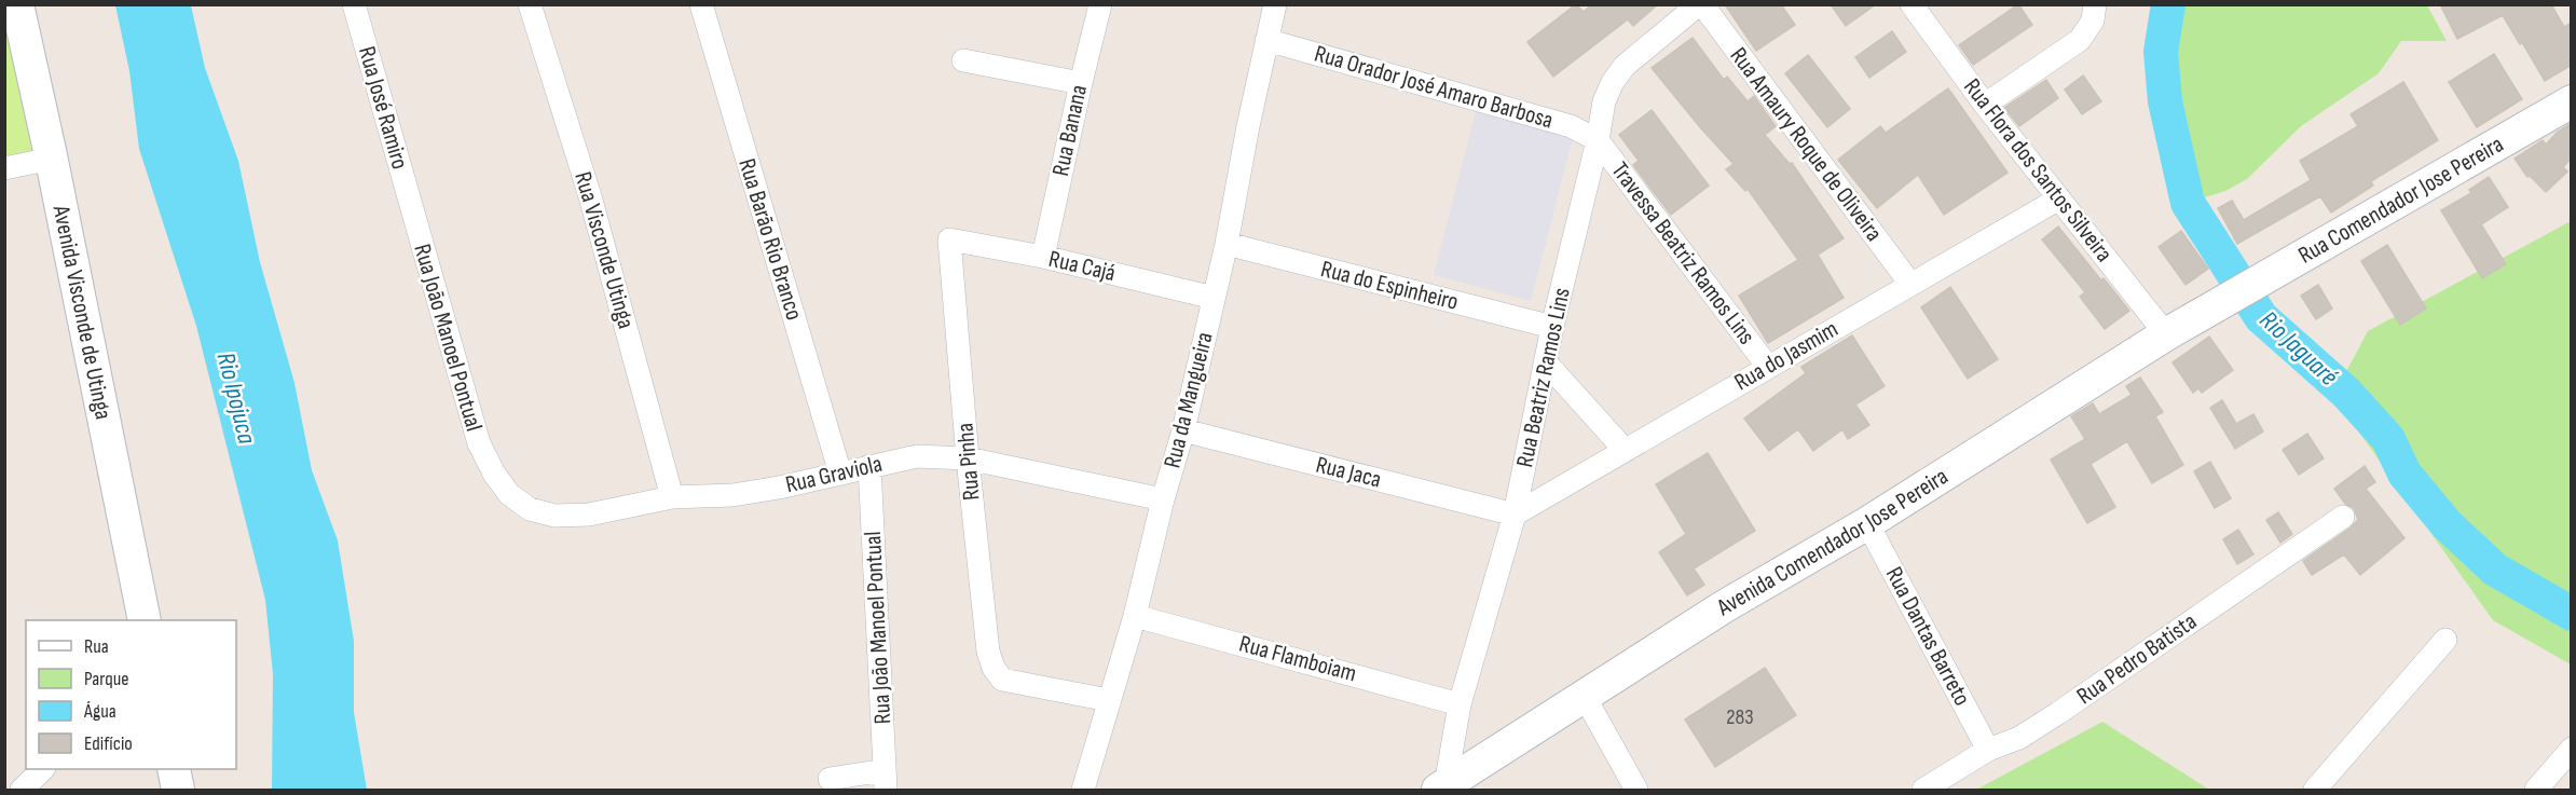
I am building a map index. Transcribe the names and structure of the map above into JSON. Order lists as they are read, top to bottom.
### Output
{
  "streets": {
    "street": [
      "Rua Orador José Amaro Barbosa",
      "Rua José Ramiro",
      "Rua Banana",
      "Rua Amaury Roque de Oliveira",
      "Rua Flora dos Santos Silveira",
      "Rua Comendador Jose Pereira",
      "Rua Barão Rio Branco",
      "Rua Visconde Utinga",
      "Travessa Beatriz Ramos Lins",
      "Rua Cajá",
      "Rua do Espinheiro",
      "Avenida Visconde de Utinga",
      "Rua João Manoel Pontual",
      "Rua do Jasmim",
      "Rua Beatriz Ramos Lins",
      "Rua da Mangueira",
      "Rua Pinha",
      "Rua Jaca",
      "Rua Graviola",
      "Avenida Comendador Jose Pereira",
      "Rua Dantas Barreto",
      "Rua Flamboiam",
      "Rua Pedro Batista"
    ]
  },
  "crossings": [
    ["Rua Orador José Amaro Barbosa", "Travessa Beatriz Ramos Lins"],
    ["Rua Orador José Amaro Barbosa", "Rua Beatriz Ramos Lins"],
    ["Rua Orador José Amaro Barbosa", "Rua da Mangueira"],
    ["Rua José Ramiro", "Rua João Manoel Pontual"],
    ["Rua Banana", "Rua Cajá"],
    ["Rua Amaury Roque de Oliveira", "Rua do Jasmim"],
    ["Rua Amaury Roque de Oliveira", "Rua Beatriz Ramos Lins"],
    ["Rua Flora dos Santos Silveira", "Rua do Jasmim"],
    ["Rua Flora dos Santos Silveira", "Avenida Comendador Jose Pereira"],
    ["Rua Comendador Jose Pereira", "Avenida Comendador Jose Pereira"],
    ["Rua Barão Rio Branco", "Rua Graviola"],
    ["Rua Visconde Utinga", "Rua Graviola"],
    ["Travessa Beatriz Ramos Lins", "Rua do Jasmim"],
    ["Travessa Beatriz Ramos Lins", "Rua Beatriz Ramos Lins"],
    ["Rua Cajá", "Rua da Mangueira"],
    ["Rua Cajá", "Rua Pinha"],
    ["Rua do Espinheiro", "Rua Beatriz Ramos Lins"],
    ["Rua do Espinheiro", "Rua da Mangueira"],
    ["Rua João Manoel Pontual", "Rua Graviola"],
    ["Rua do Jasmim", "Rua Beatriz Ramos Lins"],
    ["Rua do Jasmim", "Rua Jaca"],
    ["Rua Beatriz Ramos Lins", "Rua Jaca"],
    ["Rua Beatriz Ramos Lins", "Avenida Comendador Jose Pereira"],
    ["Rua Beatriz Ramos Lins", "Rua Flamboiam"],
    ["Rua da Mangueira", "Rua Pinha"],
    ["Rua da Mangueira", "Rua Jaca"],
    ["Rua da Mangueira", "Rua Graviola"],
    ["Rua da Mangueira", "Rua Flamboiam"],
    ["Rua Pinha", "Rua Graviola"],
    ["Avenida Comendador Jose Pereira", "Rua Dantas Barreto"],
    ["Rua Dantas Barreto", "Rua Pedro Batista"]
  ],
  "water": ["Rio Jaguaré", "Rio Ipojuca"],
  "house_numbers": ["283"],
  "legend": [
    "Rua",
    "Parque",
    "Água",
    "Edifício"
  ]
}
